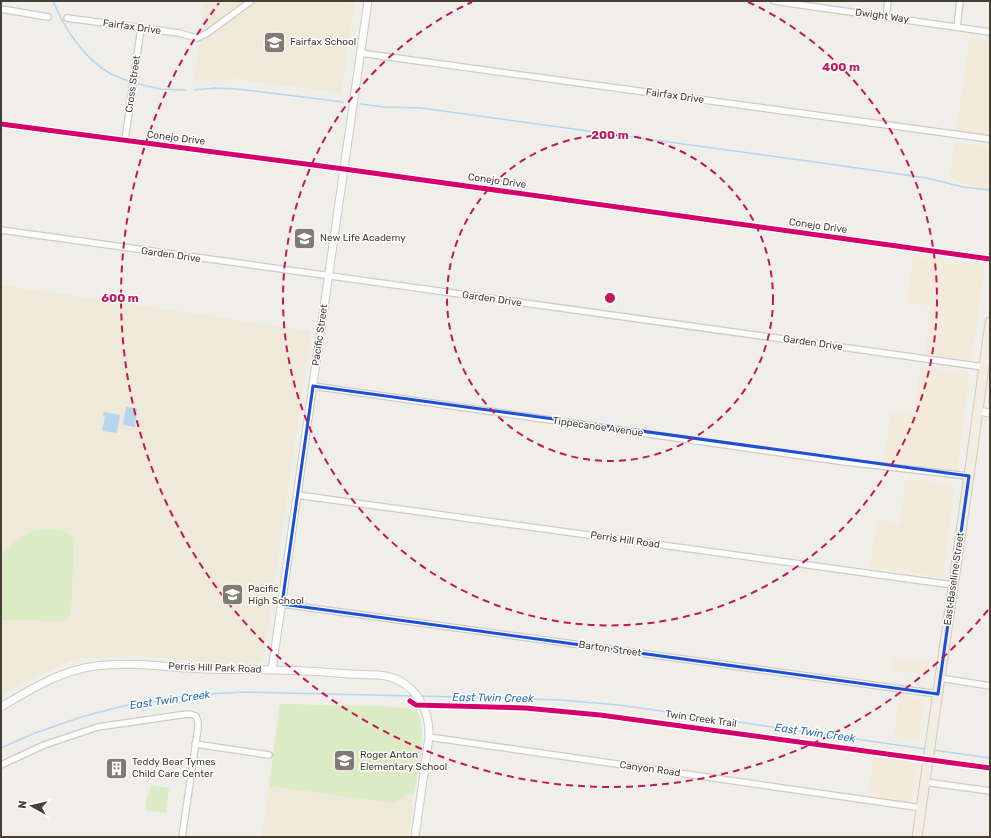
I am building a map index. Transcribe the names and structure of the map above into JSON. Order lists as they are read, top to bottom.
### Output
{
  "streets": {
    "main road": ["East Baseline Street"],
    "street": [
      "Dwight Way",
      "Fairfax Drive",
      "Cross Street",
      "Conejo Drive",
      "Garden Drive",
      "Pacific Street",
      "Tippecanoe Avenue",
      "Perris Hill Road",
      "Barton Street",
      "Perris Hill Park Road",
      "Canyon Road"
    ],
    "cycle path": ["Twin Creek Trail"]
  },
  "crossings": [
    ["Fairfax Drive", "Cross Street"],
    ["Fairfax Drive", "Pacific Street"],
    ["Cross Street", "Conejo Drive"],
    ["Conejo Drive", "Pacific Street"],
    ["Garden Drive", "Pacific Street"],
    ["Garden Drive", "East Baseline Street"],
    ["Pacific Street", "Tippecanoe Avenue"],
    ["Pacific Street", "Perris Hill Road"],
    ["Pacific Street", "Barton Street"],
    ["Pacific Street", "Perris Hill Park Road"],
    ["Tippecanoe Avenue", "East Baseline Street"],
    ["Perris Hill Road", "East Baseline Street"],
    ["East Baseline Street", "Barton Street"],
    ["East Baseline Street", "Canyon Road"],
    ["Perris Hill Park Road", "Canyon Road"]
  ],
  "water": ["East Twin Creek"],
  "places": {
    "school or university": [
      "Fairfax School",
      "New Life Academy",
      "Pacific High School",
      "Roger Anton Elementary School"
    ],
    "building": ["Teddy Bear Tymes Child Care Center"]
  },
  "north": "left",
  "rings": ["400 m", "200 m", "600 m"]
}
